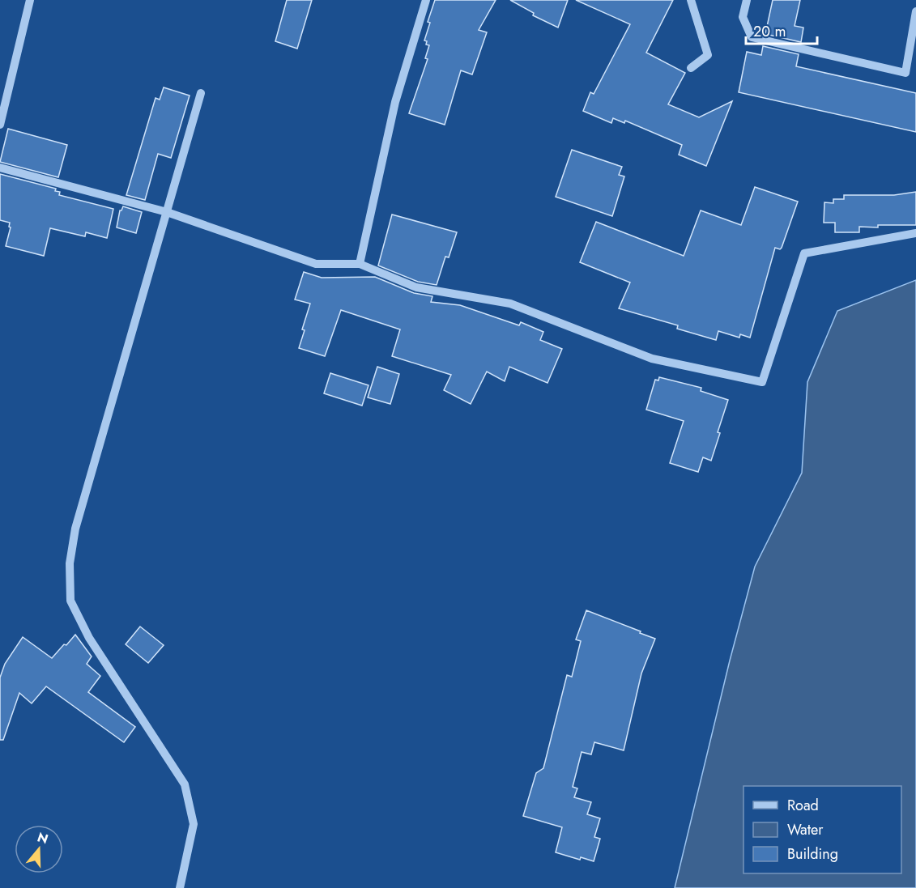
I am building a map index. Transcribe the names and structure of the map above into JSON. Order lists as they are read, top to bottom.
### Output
{
  "legend": ["Road", "Water", "Building"],
  "scale_bar": "20 m",
  "north": "top"
}
